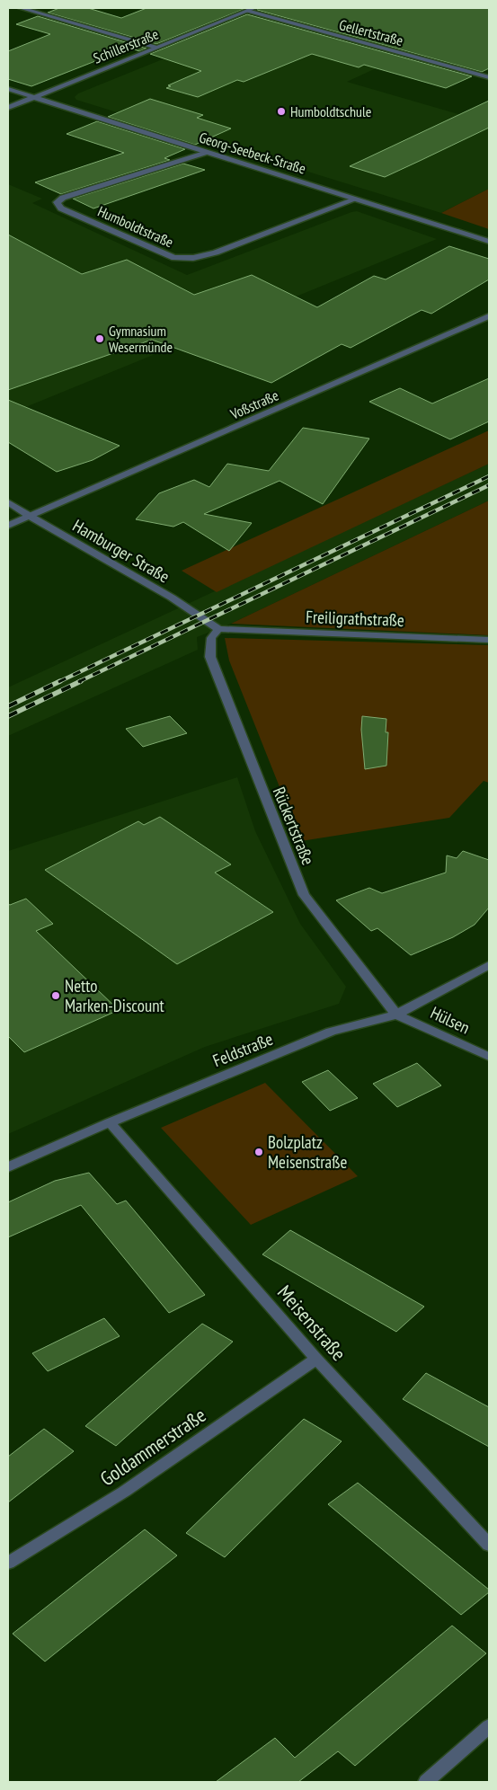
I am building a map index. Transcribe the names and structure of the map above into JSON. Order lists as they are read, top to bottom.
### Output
{
  "streets": {
    "street": [
      "Gellertstraße",
      "Schillerstraße",
      "Georg-Seebeck-Straße",
      "Humboldtstraße",
      "Voßstraße",
      "Hamburger Straße",
      "Freiligrathstraße",
      "Rückertstraße",
      "Hülsen",
      "Feldstraße",
      "Meisenstraße",
      "Goldammerstraße"
    ]
  },
  "crossings": [
    ["Gellertstraße", "Schillerstraße"],
    ["Schillerstraße", "Georg-Seebeck-Straße"],
    ["Georg-Seebeck-Straße", "Humboldtstraße"],
    ["Voßstraße", "Hamburger Straße"],
    ["Hamburger Straße", "Freiligrathstraße"],
    ["Hamburger Straße", "Rückertstraße"],
    ["Freiligrathstraße", "Rückertstraße"],
    ["Rückertstraße", "Hülsen"],
    ["Rückertstraße", "Feldstraße"],
    ["Hülsen", "Feldstraße"],
    ["Feldstraße", "Meisenstraße"],
    ["Meisenstraße", "Goldammerstraße"]
  ],
  "places": [
    "Humboldtschule",
    "Gymnasium Wesermünde",
    "Netto Marken-Discount",
    "Bolzplatz Meisenstraße"
  ]
}
